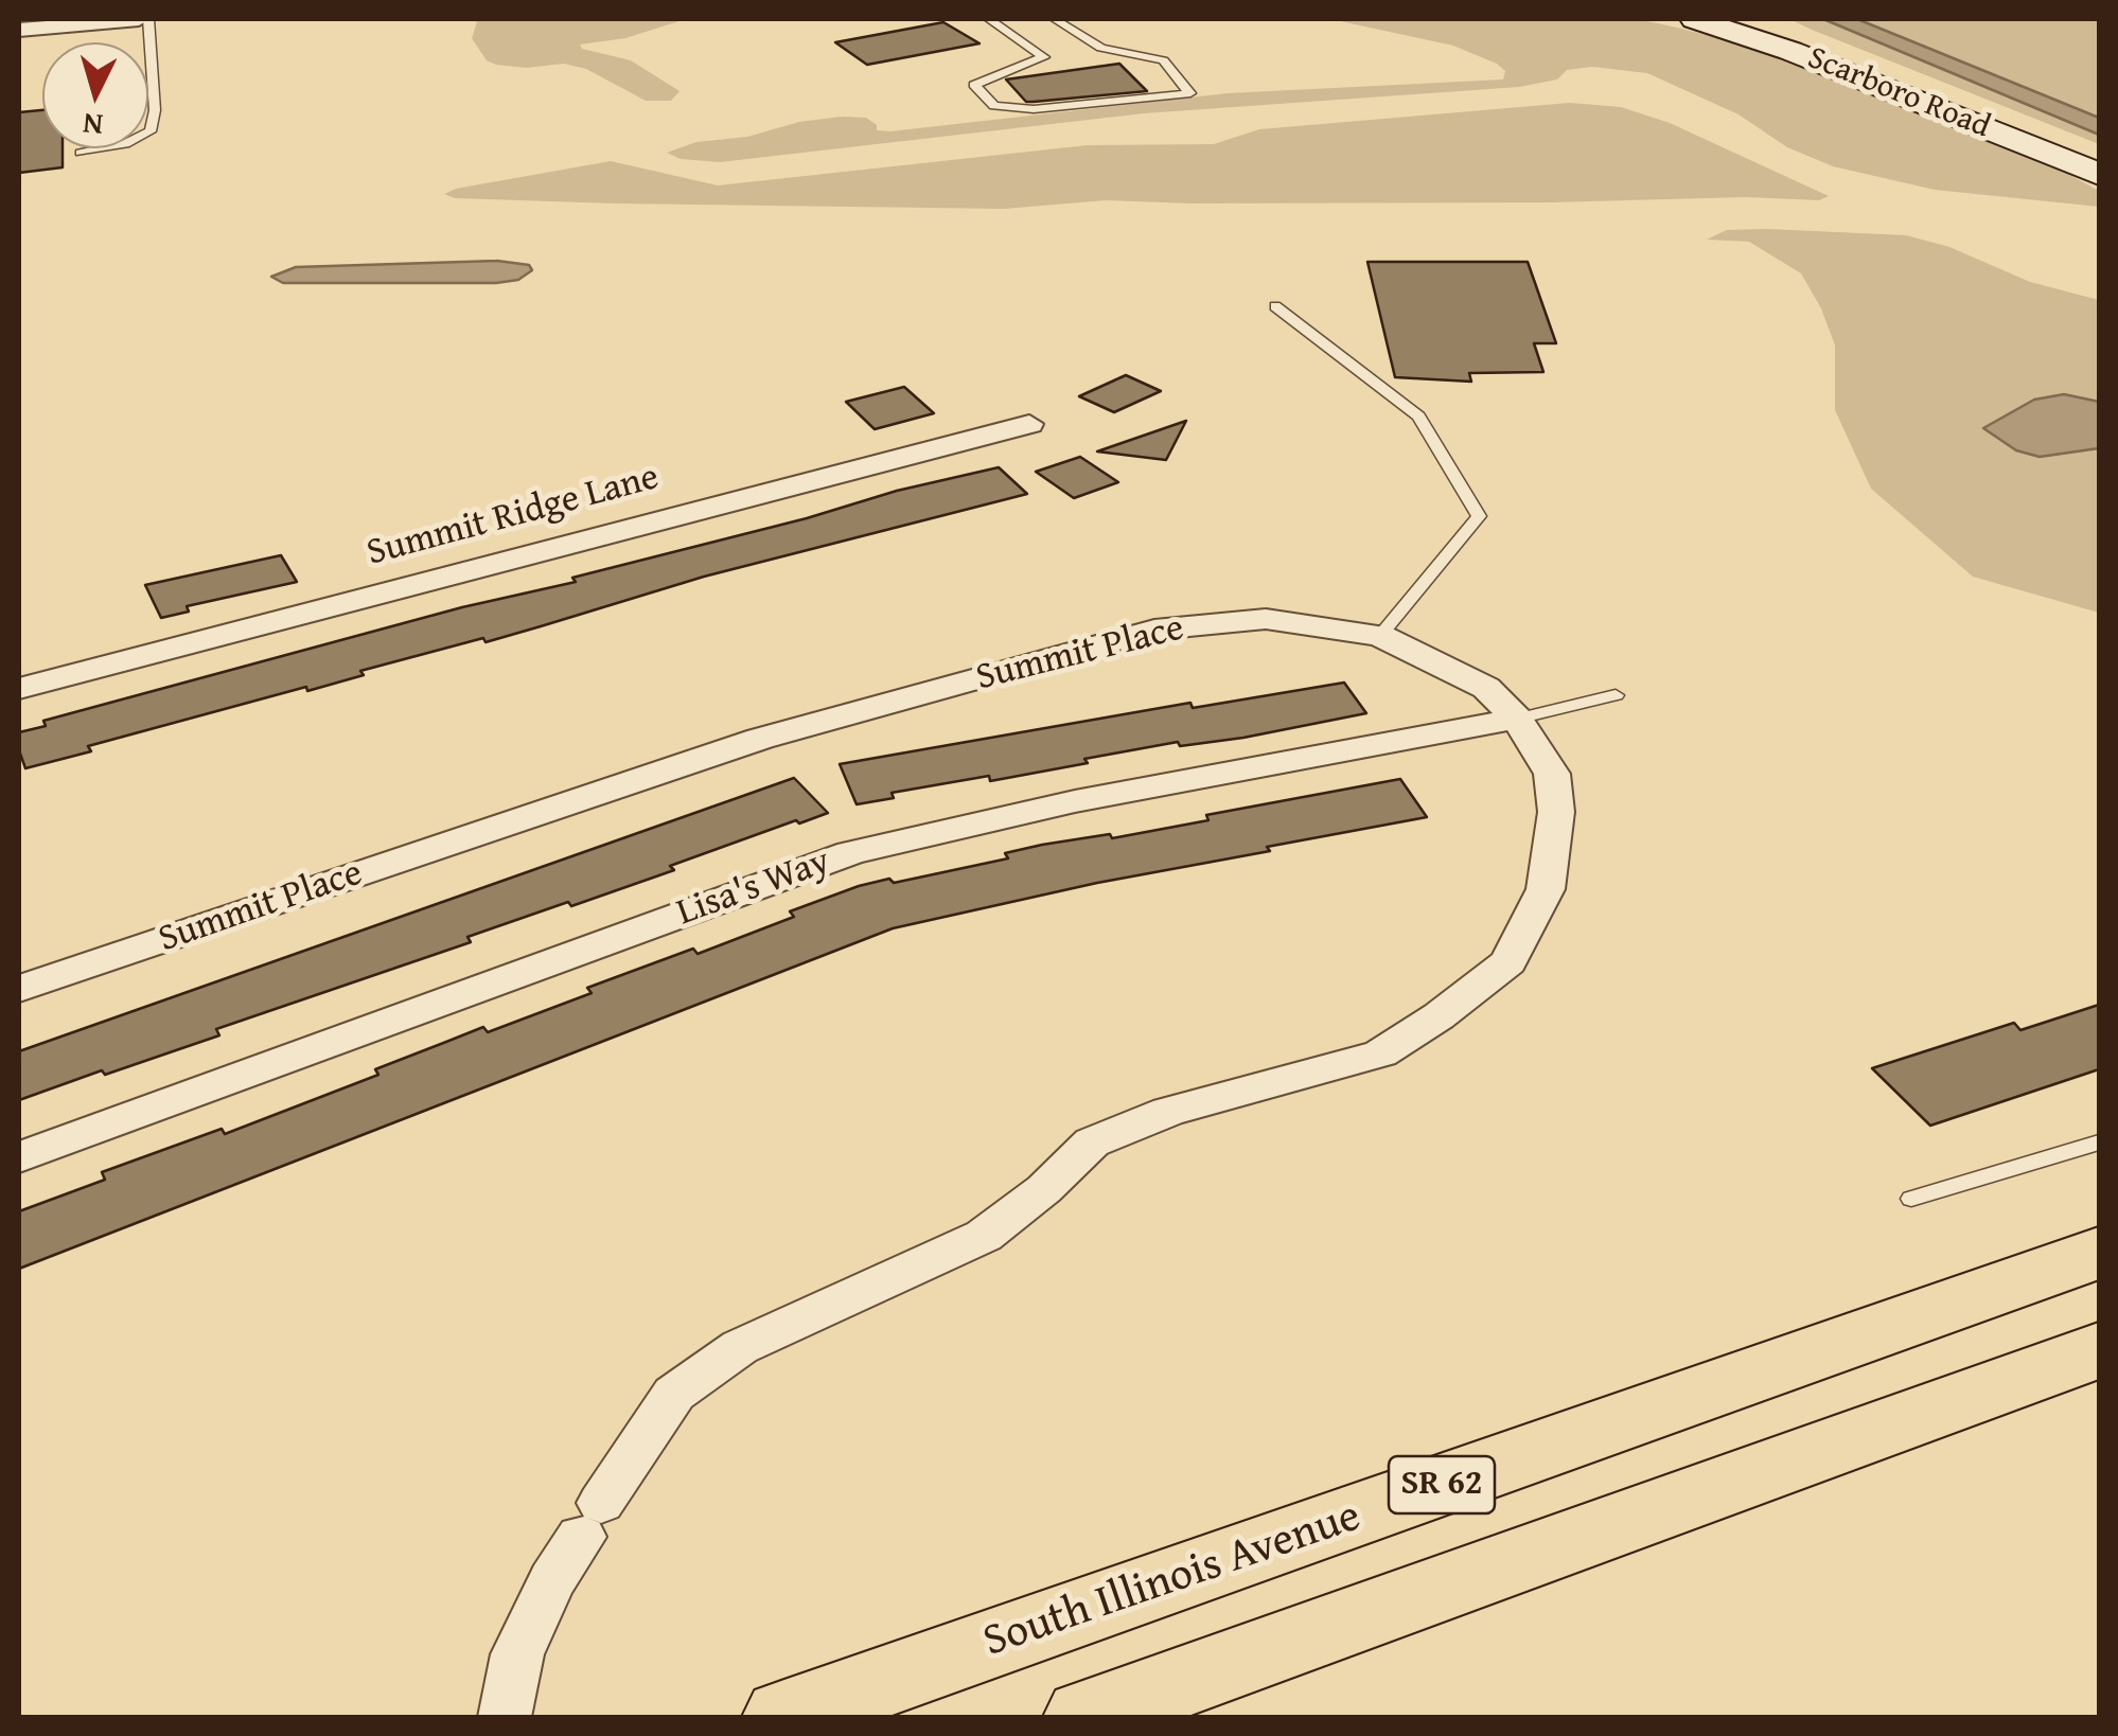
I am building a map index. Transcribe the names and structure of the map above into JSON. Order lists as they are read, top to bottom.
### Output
{
  "streets": {
    "highway": ["SR 62", "South Illinois Avenue"],
    "main road": ["Scarboro Road"],
    "street": ["Summit Ridge Lane", "Summit Place", "Lisa's Way"]
  },
  "crossings": [
    ["Summit Place", "Lisa's Way"]
  ],
  "north": "bottom"
}
